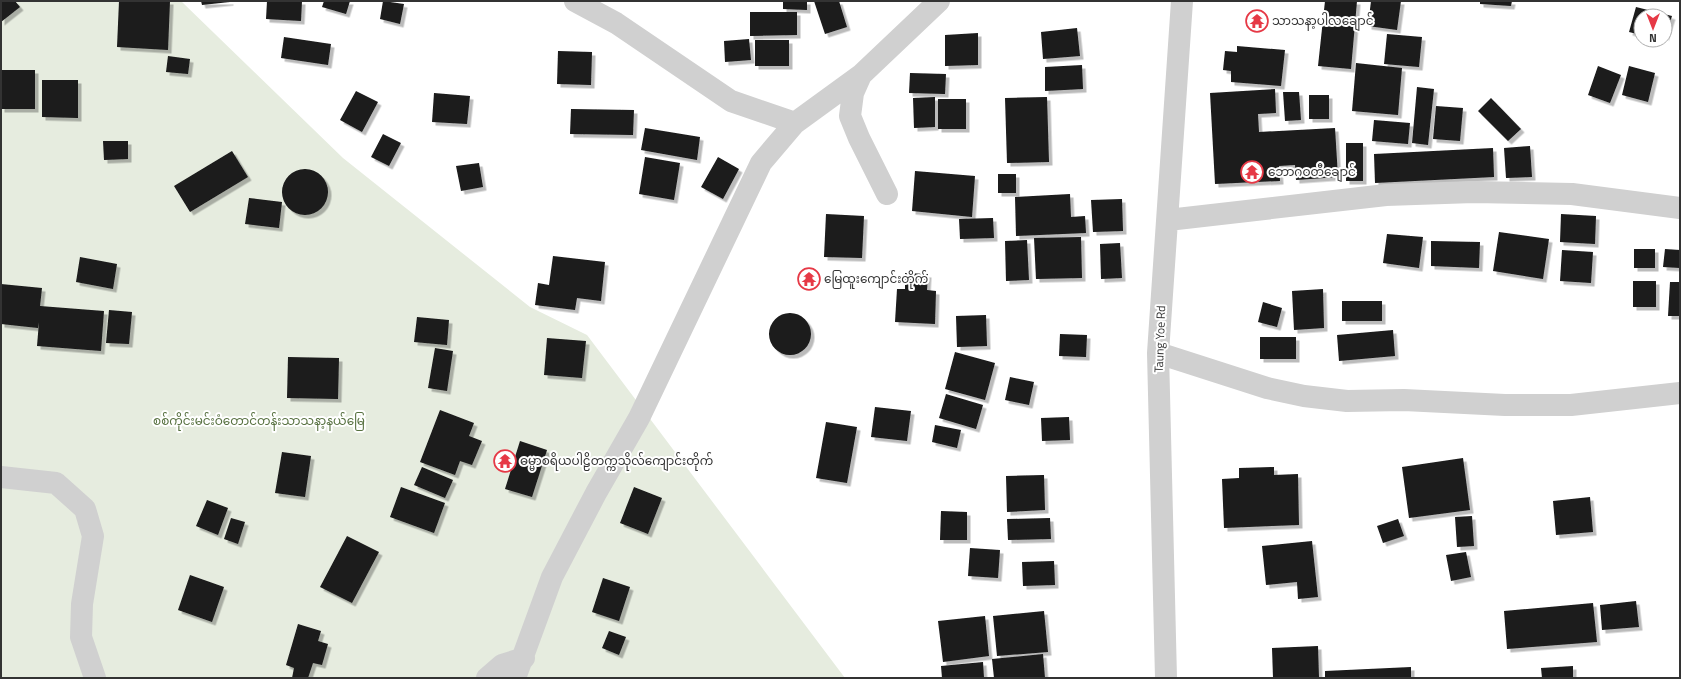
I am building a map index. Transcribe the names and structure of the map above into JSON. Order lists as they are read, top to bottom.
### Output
{
  "streets": {
    "street": ["Taung Yoe Rd"]
  },
  "parks": ["စစ်ကိုင်းမင်းဝံတောင်တန်းသာသနာ့နယ်မြေ"],
  "places": {
    "temple": [
      "သာသနာ့ပါလချောင်",
      "ဘောဂဝတီချောင်",
      "မြေထူးကျောင်းတိုက်",
      "ဓမ္မာစရိယပါဠိတက္ကသိုလ်ကျောင်းတိုက်"
    ]
  },
  "north": "bottom"
}
